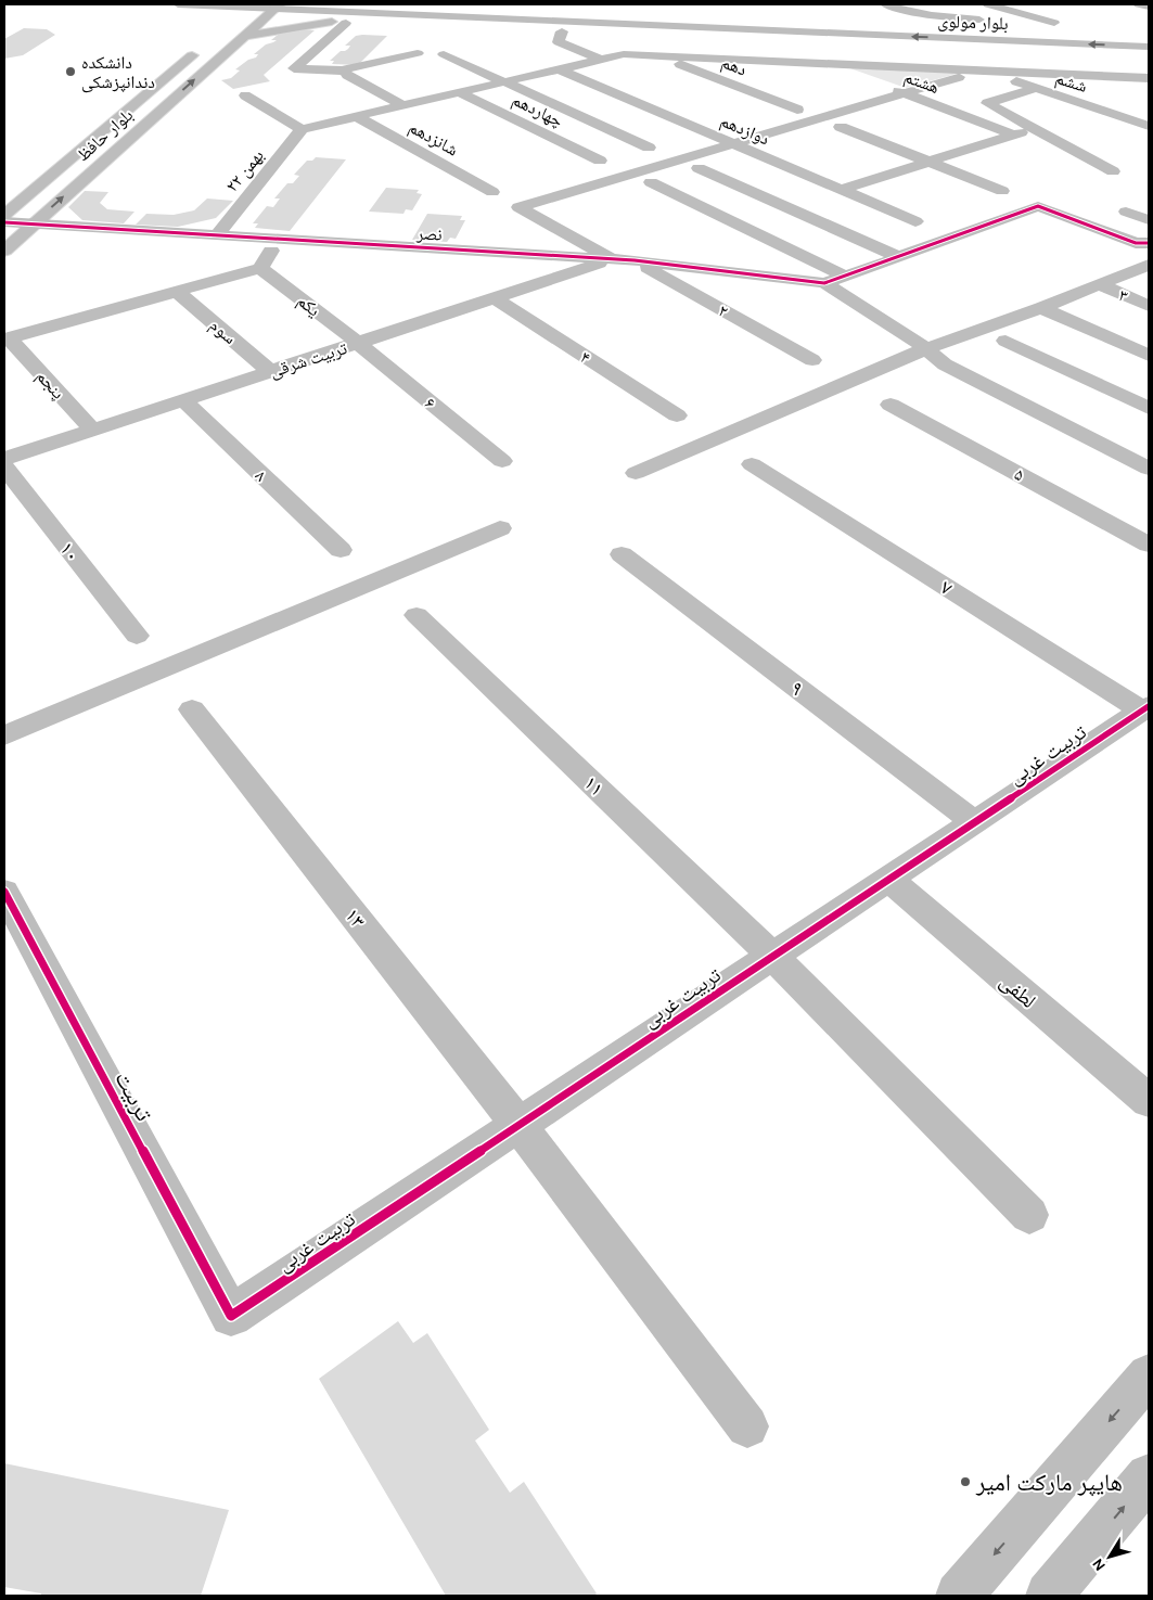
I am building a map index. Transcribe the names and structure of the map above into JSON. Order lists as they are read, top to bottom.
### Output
{
  "streets": {
    "street": [
      "بلوار مولوی",
      "دهم",
      "هشتم",
      "ششم",
      "چهاردهم",
      "دوازدهم",
      "بلوار حافظ",
      "شانزدهم",
      "۲۲ بهمن",
      "نصر",
      "۳",
      "یکم",
      "۲",
      "سوم",
      "۴",
      "تربیت شرقی",
      "پنجم",
      "۶",
      "۵",
      "۸",
      "۱۰",
      "۷",
      "۹",
      "تربیت غربی",
      "۱۱",
      "۱۳",
      "لطفی",
      "تربیت"
    ]
  },
  "crossings": [
    ["بلوار مولوی", "بلوار حافظ"],
    ["بلوار حافظ", "نصر"],
    ["۲۲ بهمن", "نصر"],
    ["نصر", "۲"],
    ["نصر", "تربیت شرقی"],
    ["یکم", "تربیت شرقی"],
    ["یکم", "۶"],
    ["سوم", "تربیت شرقی"],
    ["۴", "تربیت شرقی"],
    ["تربیت شرقی", "پنجم"],
    ["تربیت شرقی", "۶"],
    ["تربیت شرقی", "۸"],
    ["۷", "تربیت غربی"],
    ["۹", "تربیت غربی"],
    ["تربیت غربی", "۱۱"],
    ["تربیت غربی", "۱۳"],
    ["تربیت غربی", "لطفی"],
    ["تربیت غربی", "تربیت"]
  ],
  "places": ["دانشکده دندانپزشکی", "هایپر مارکت امیر"],
  "north": "bottom left"
}
